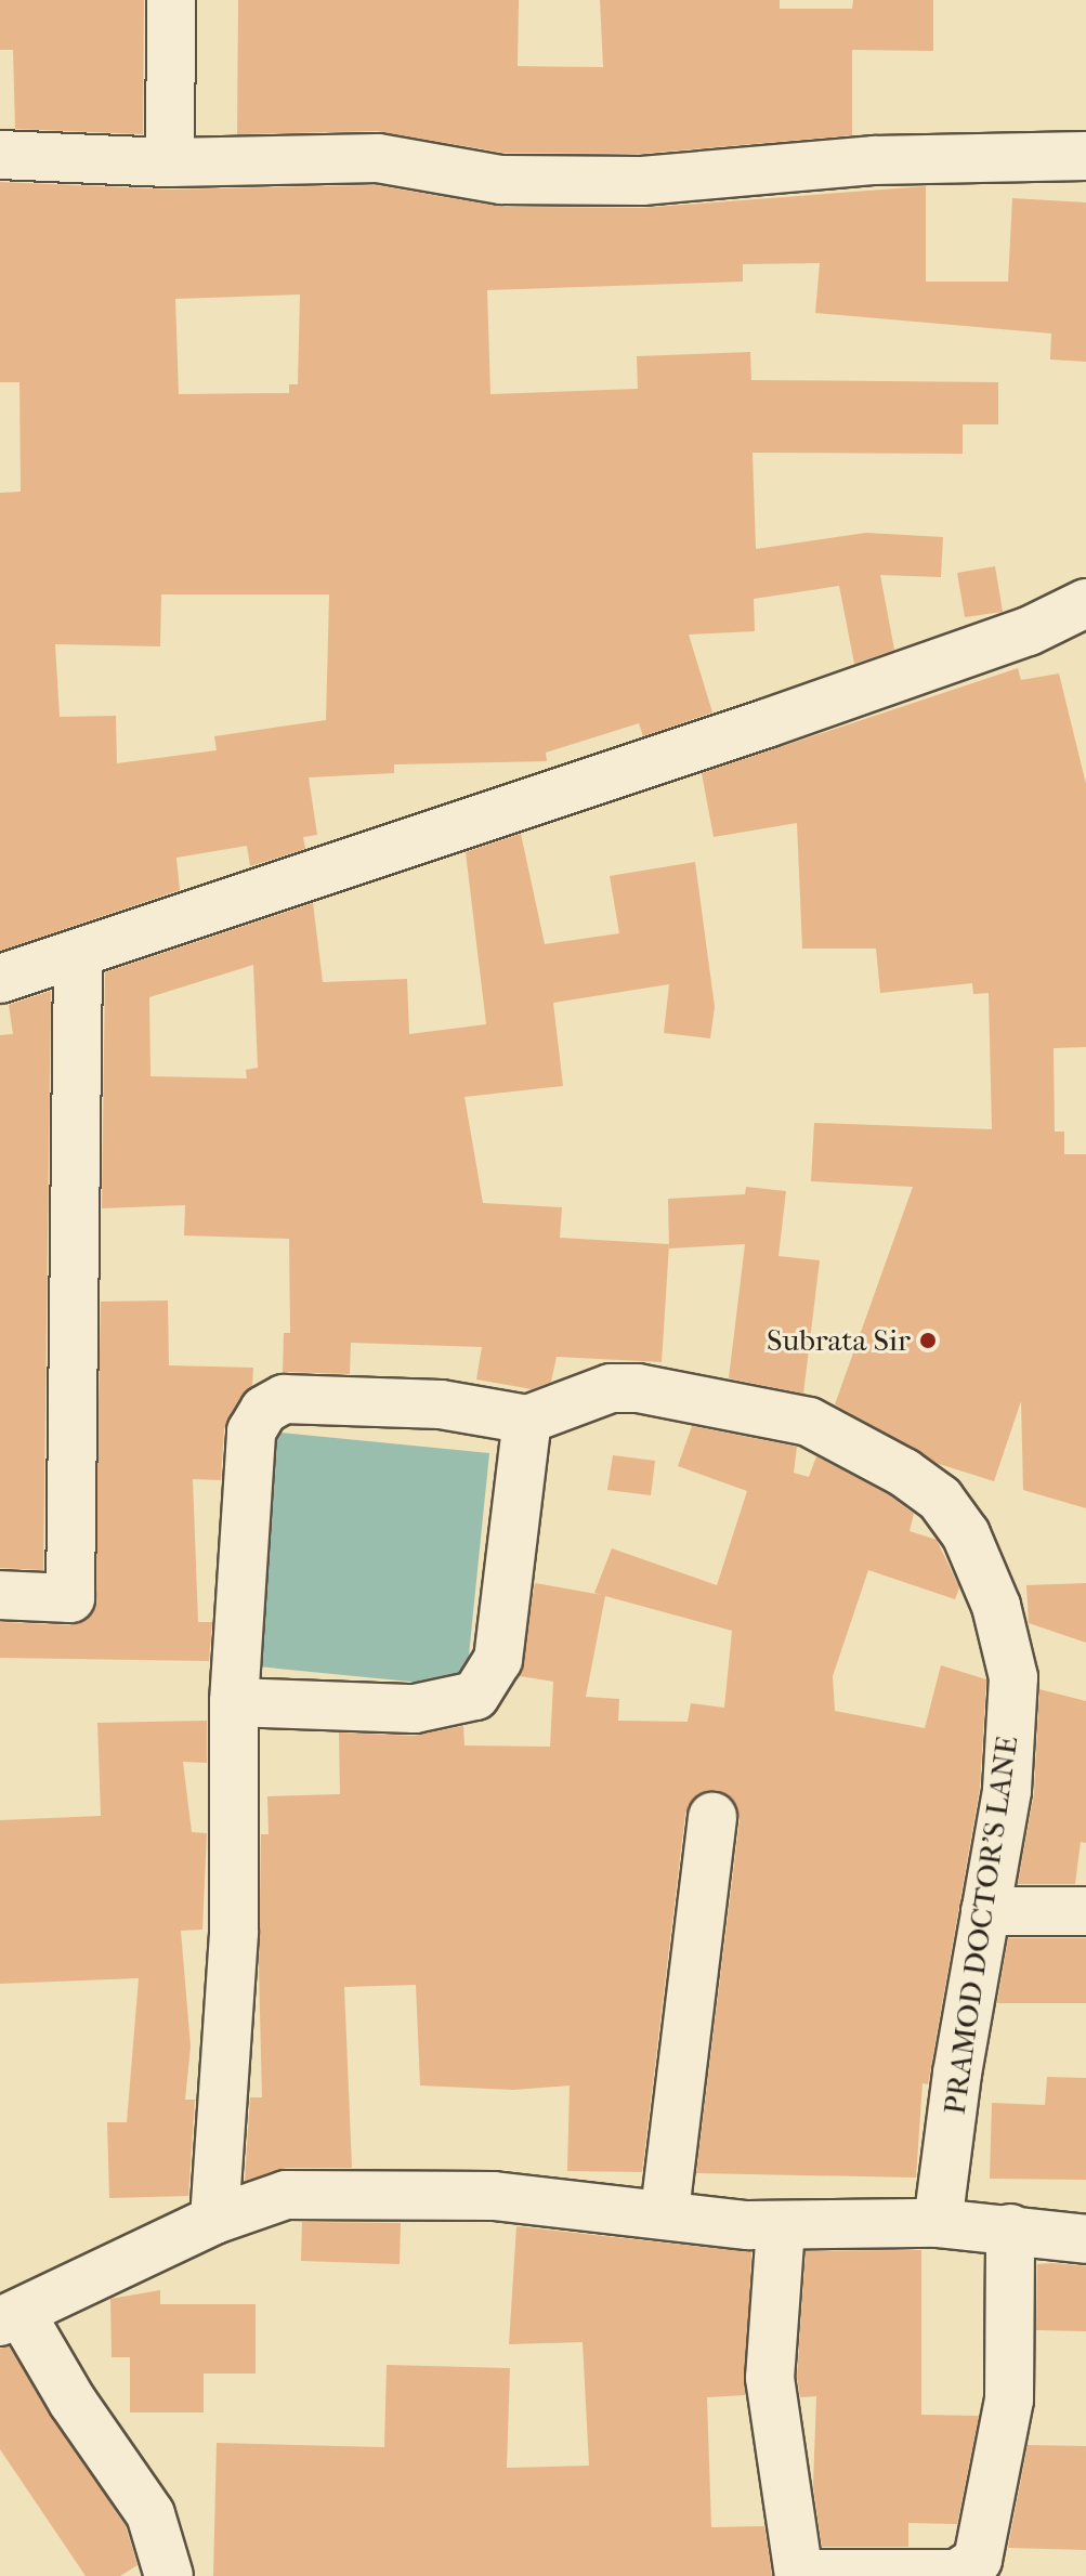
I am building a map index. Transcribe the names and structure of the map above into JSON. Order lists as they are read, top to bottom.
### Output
{
  "streets": {
    "street": ["PRAMOD DOCTOR'S LANE"]
  },
  "places": ["Subrata Sir"]
}
